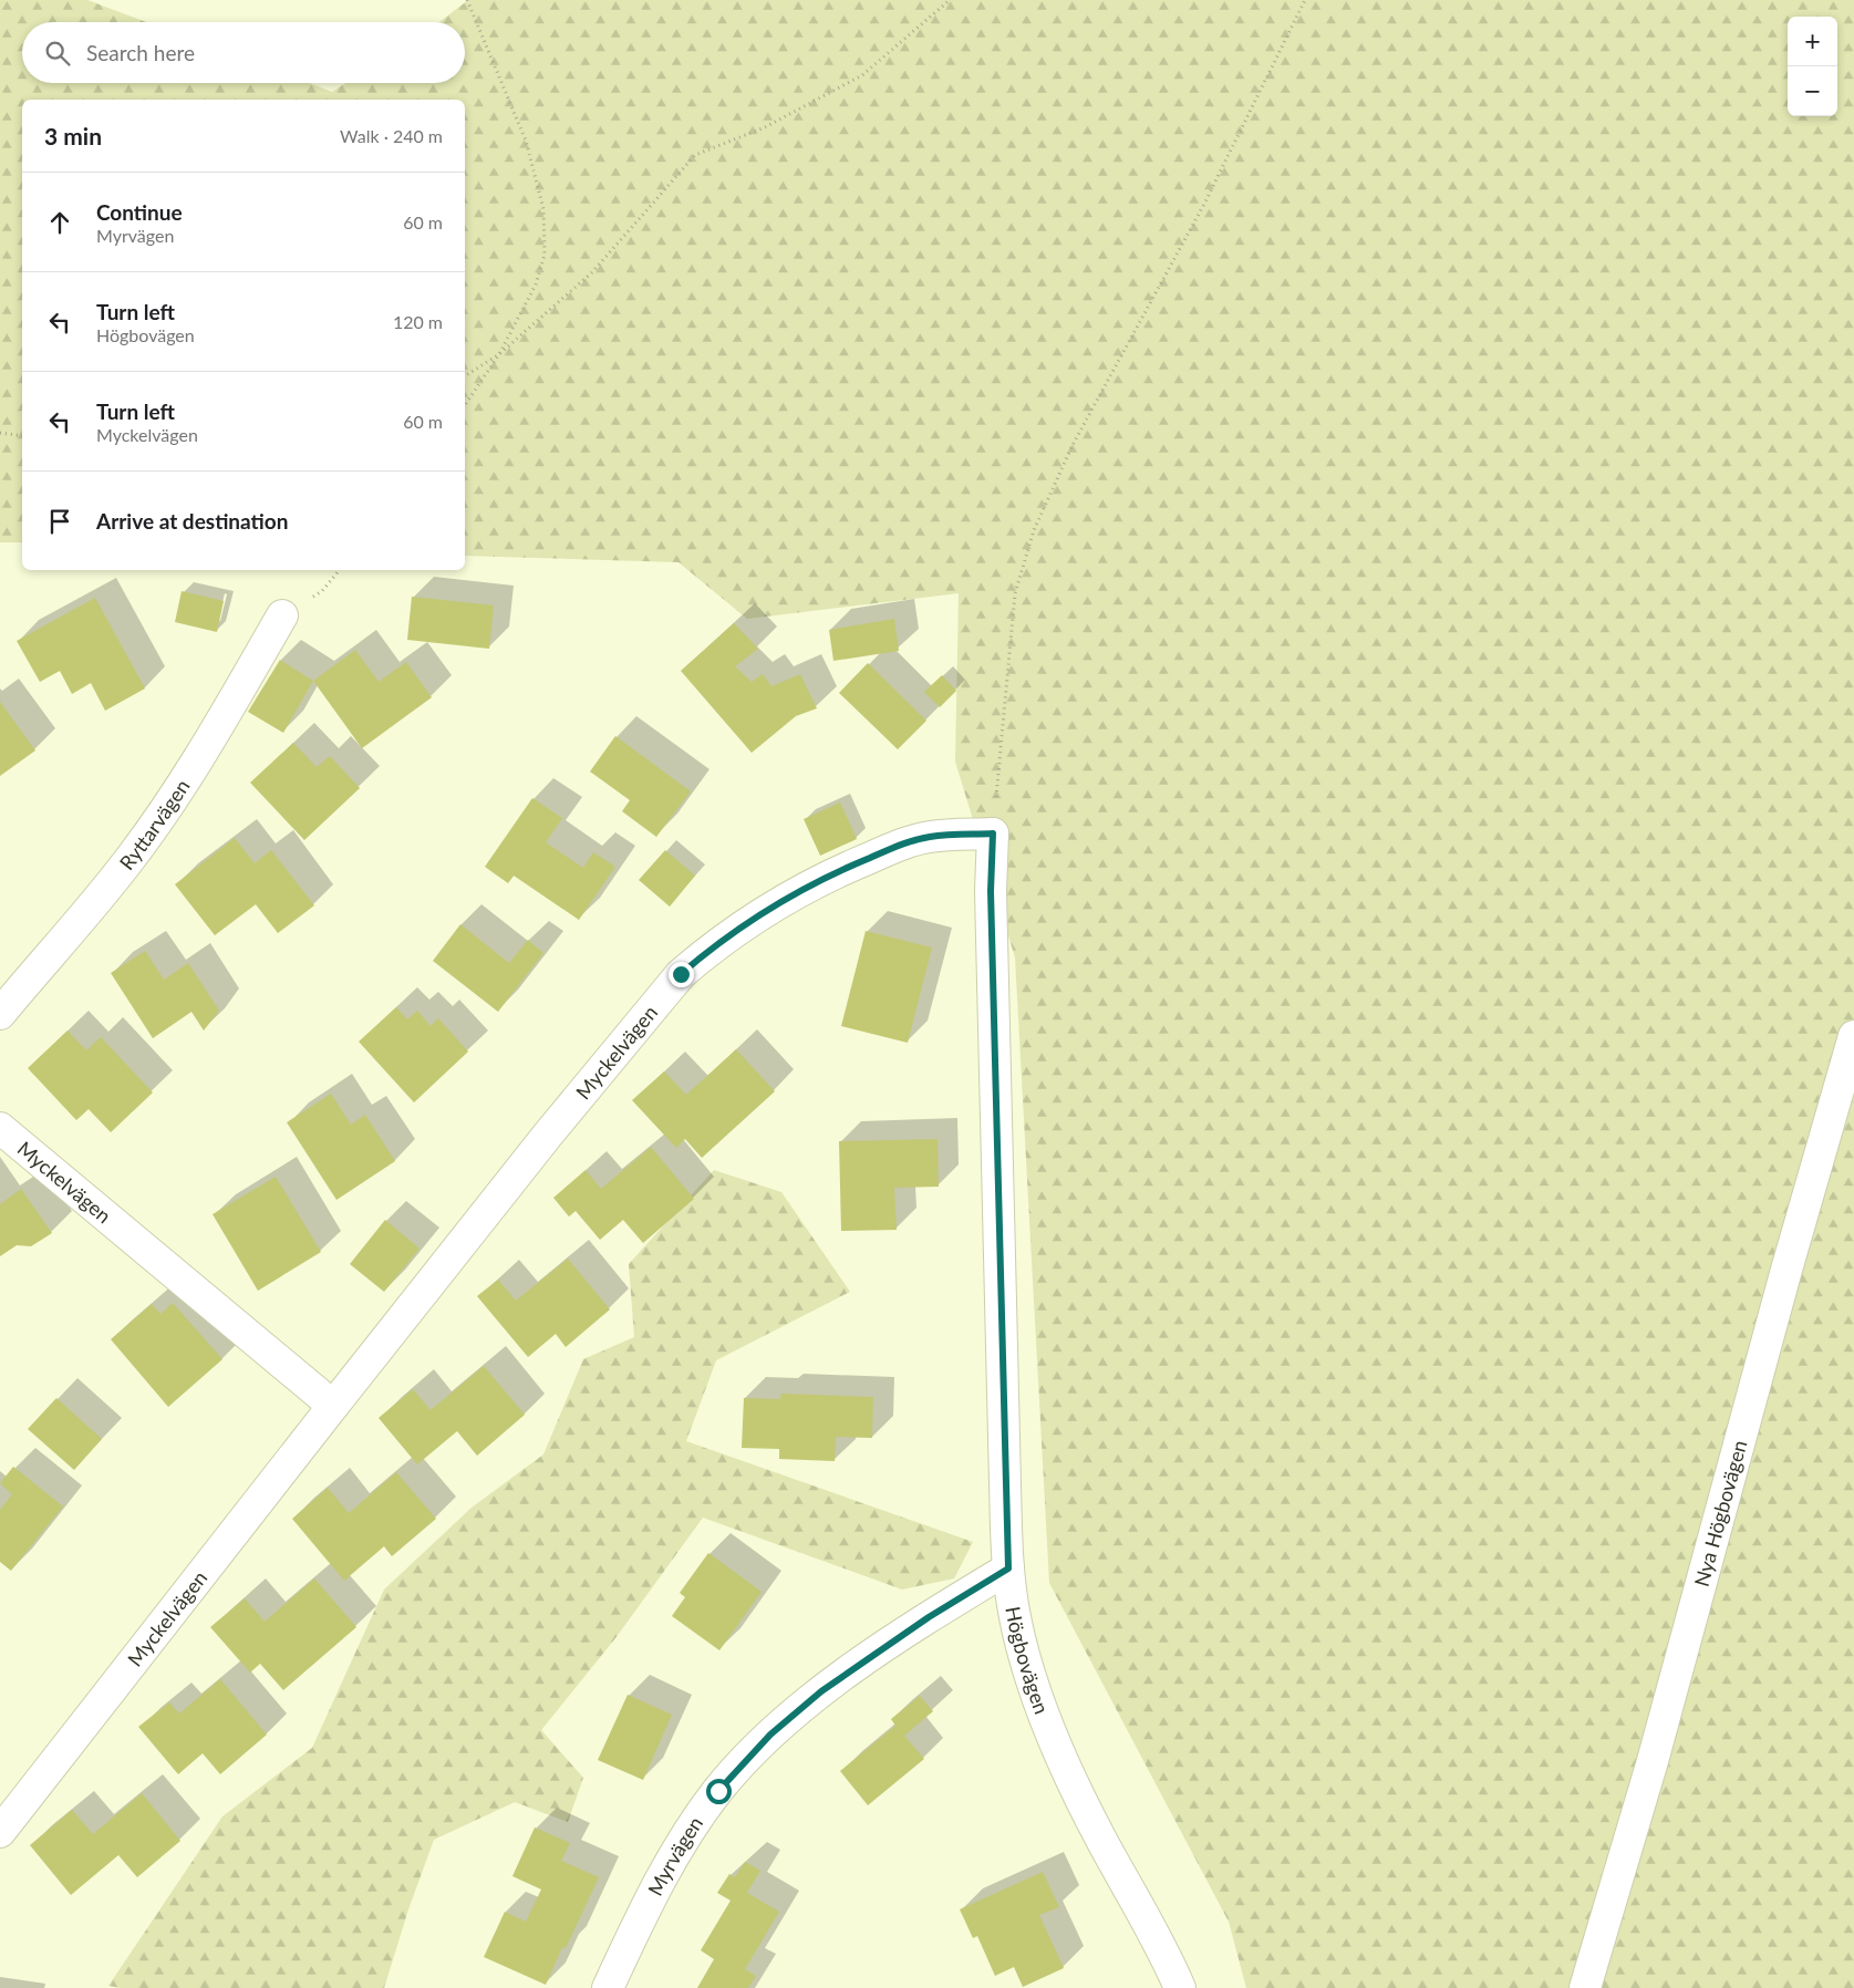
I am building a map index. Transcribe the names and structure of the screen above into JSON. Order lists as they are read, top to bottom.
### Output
{
  "streets": {
    "street": [
      "Ryttarvägen",
      "Myckelvägen",
      "Nya Högbovägen",
      "Högbovägen",
      "Myrvägen"
    ]
  },
  "crossings": [
    ["Myckelvägen", "Högbovägen"],
    ["Högbovägen", "Myrvägen"]
  ],
  "page": {
    "map_buttons": ["+", "−"],
    "search": "Search here",
    "heading": ["3 min", "Walk · 240 m"],
    "list": [
      ["Continue", "Myrvägen", "60 m"],
      ["Turn left", "Högbovägen", "120 m"],
      ["Turn left", "Myckelvägen", "60 m"],
      "Arrive at destination"
    ]
  }
}
